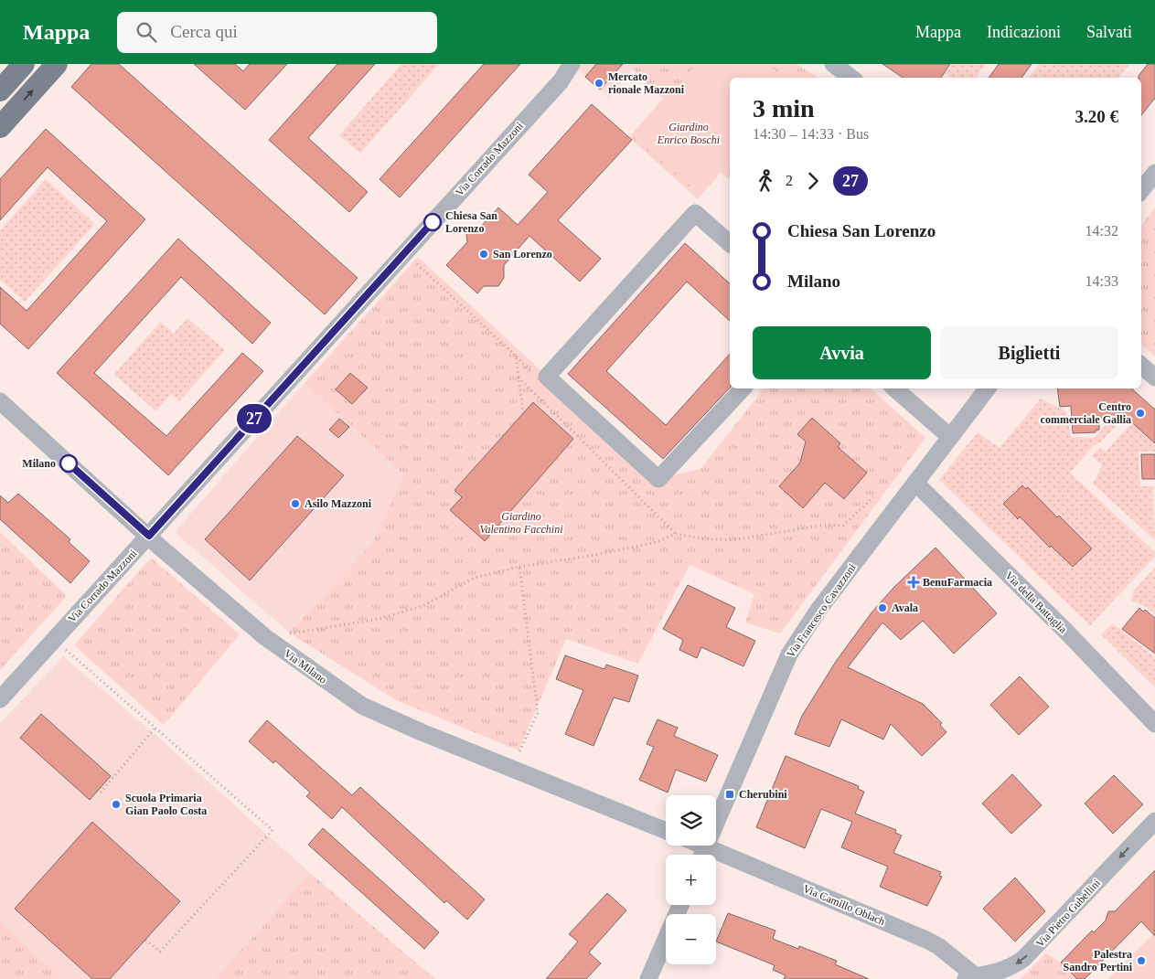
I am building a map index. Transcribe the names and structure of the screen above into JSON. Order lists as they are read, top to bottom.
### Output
{
  "streets": {
    "street": [
      "Via Corrado Mazzoni",
      "Via della Battaglia",
      "Via Francesco Cavazzoni",
      "Via Milano",
      "Via Camillo Oblach",
      "Via Pietro Gubellini"
    ]
  },
  "crossings": [
    ["Via Corrado Mazzoni", "Via Milano"],
    ["Via della Battaglia", "Via Francesco Cavazzoni"],
    ["Via Francesco Cavazzoni", "Via Camillo Oblach"],
    ["Via Camillo Oblach", "Via Pietro Gubellini"]
  ],
  "one_way": ["Via Pietro Gubellini"],
  "parks": ["Giardino Enrico Boschi", "Giardino Valentino Facchini"],
  "places": {
    "other": [
      "Mercato rionale Mazzoni",
      "Chiesa San Lorenzo",
      "San Lorenzo",
      "Centro commerciale Gallia",
      "Milano",
      "Asilo Mazzoni",
      "Avala",
      "Scuola Primaria Gian Paolo Costa",
      "Palestra Sandro Pertini"
    ],
    "health": ["BenuFarmacia"],
    "transit": ["Cherubini"]
  },
  "lines": ["bus line 27"],
  "page": {
    "header": "Mappa",
    "search": "Cerca qui",
    "nav": ["Mappa", "Indicazioni", "Salvati"],
    "on_map": "27",
    "heading": ["3 min", "14:30 – 14:33 · Bus", "3.20 €"],
    "legs": ["2", "27"],
    "list": [
      {
        "name": "Chiesa San Lorenzo",
        "value": "14:32"
      },
      {
        "name": "Milano",
        "value": "14:33"
      }
    ],
    "buttons": ["Avvia", "Biglietti"],
    "map_buttons": ["+", "−"]
  }
}
